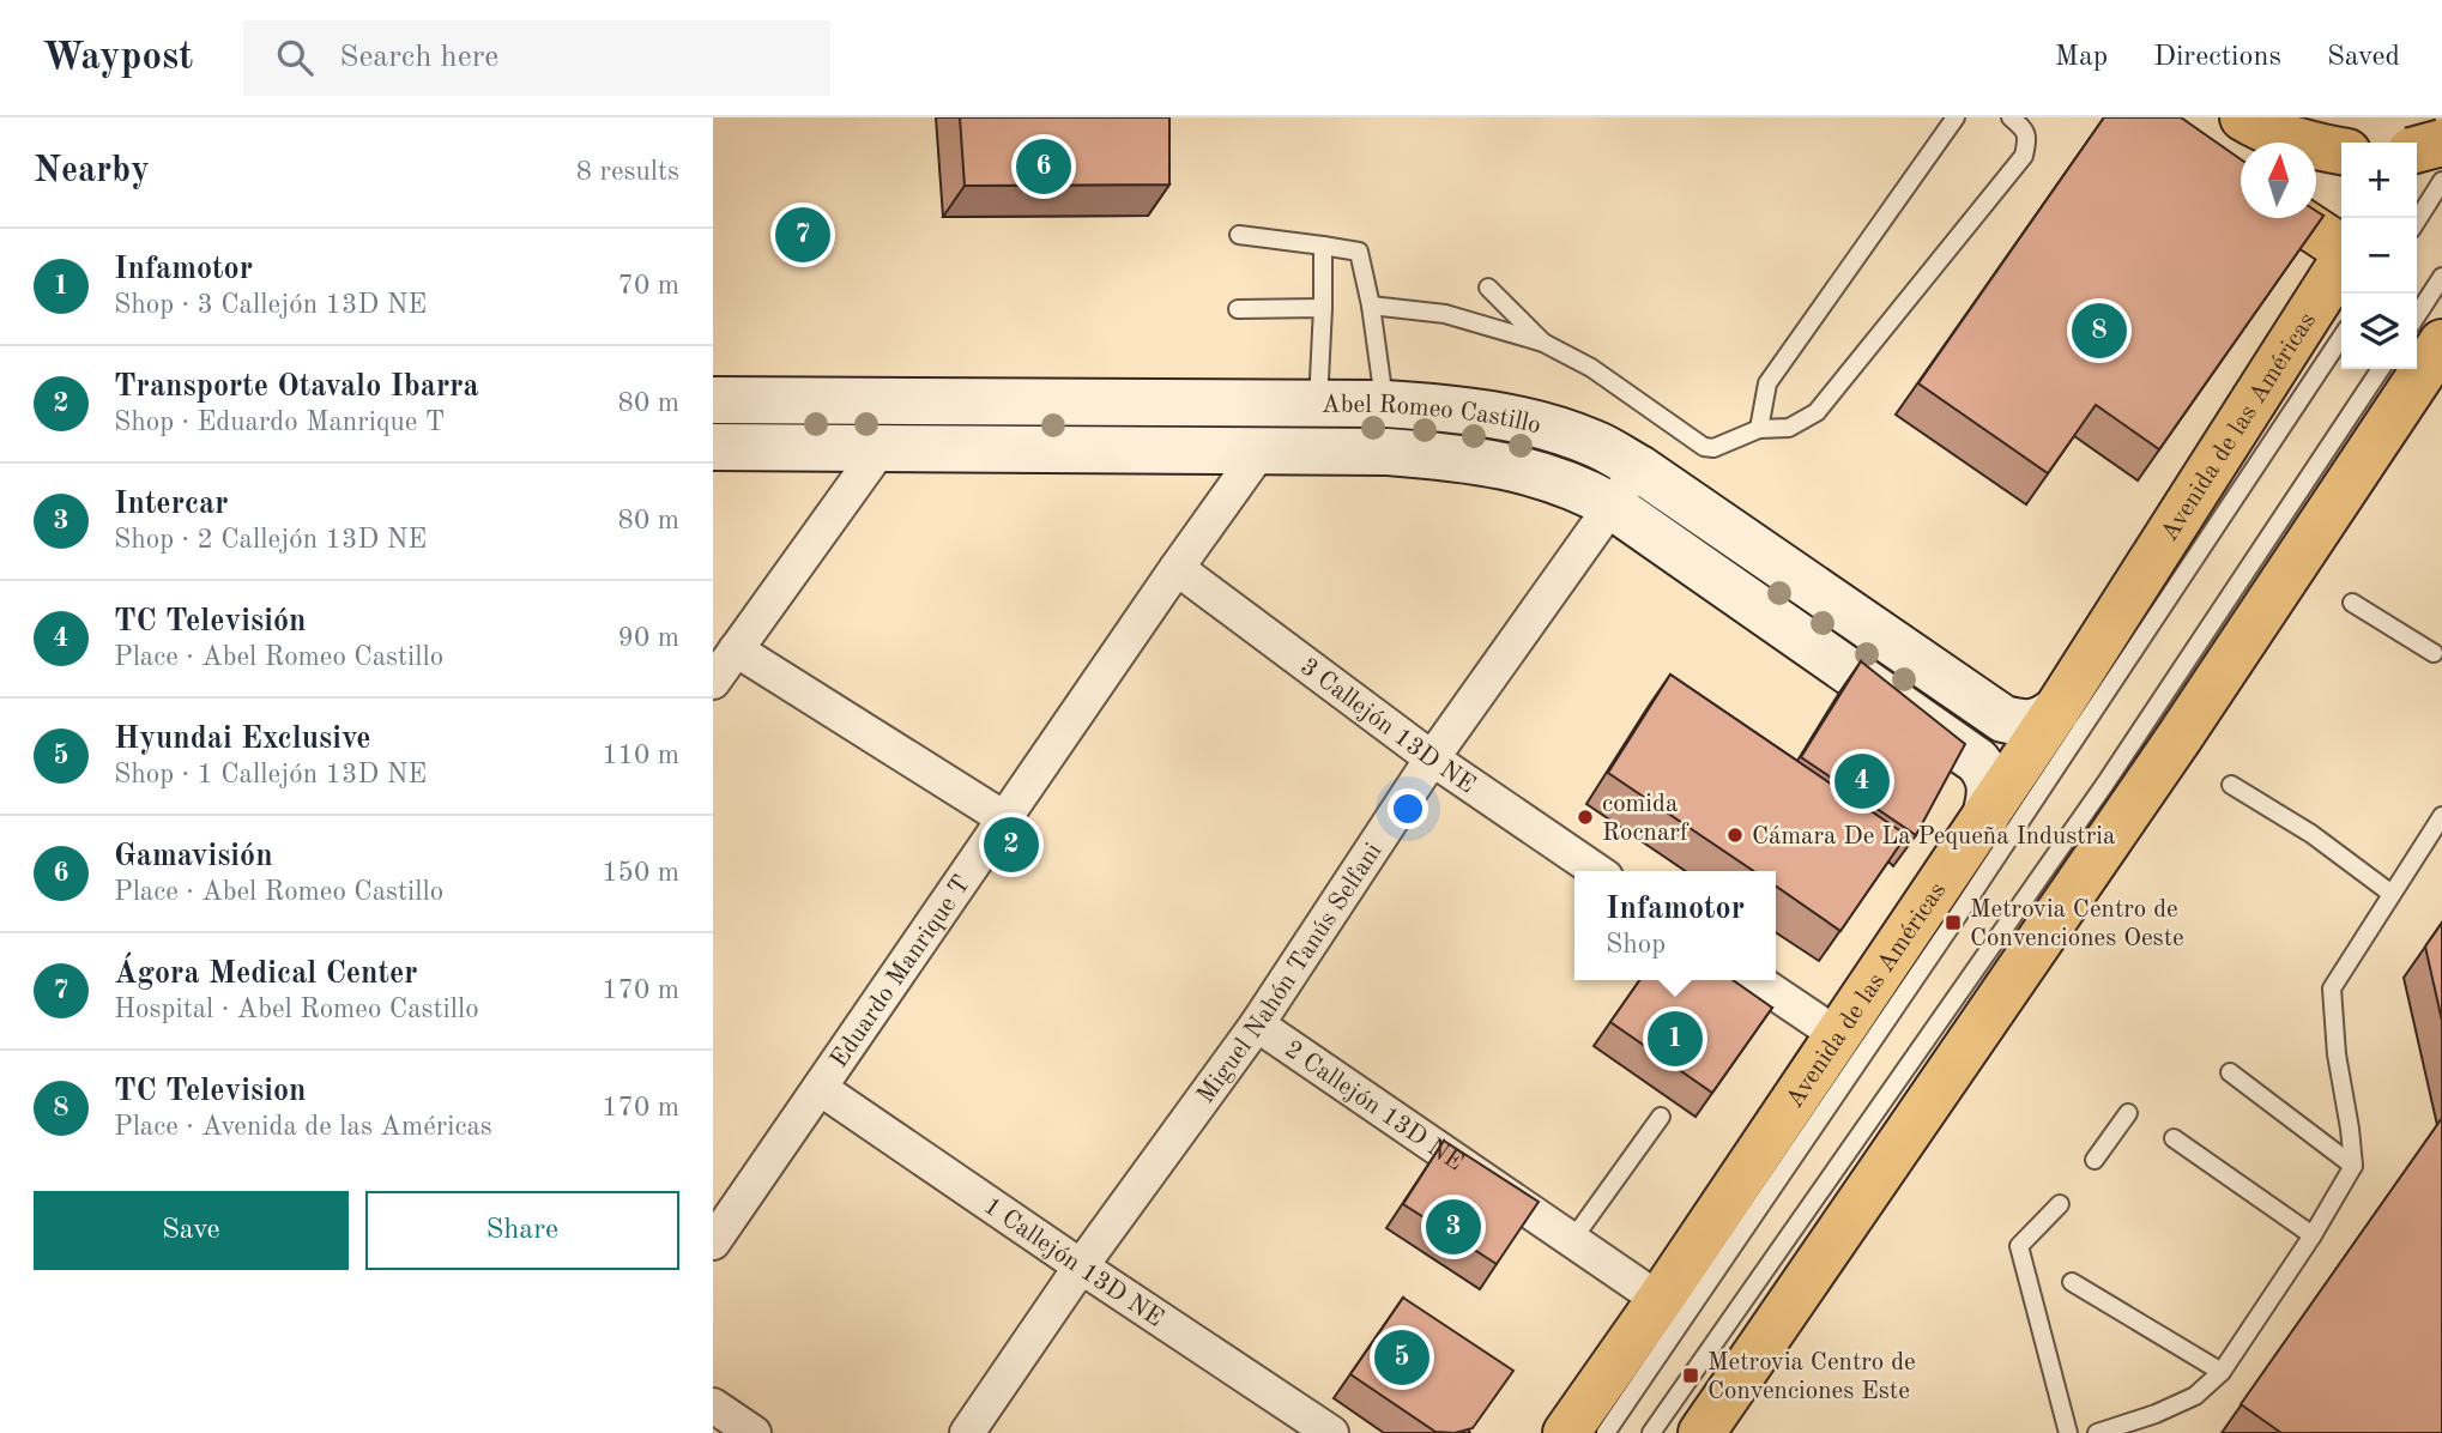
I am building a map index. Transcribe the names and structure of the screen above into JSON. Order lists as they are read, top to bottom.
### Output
{
  "streets": {
    "main road": ["Avenida de las Américas"],
    "street": [
      "Abel Romeo Castillo",
      "3 Callejón 13D NE",
      "Eduardo Manrique T",
      "Miguel Nahón Tanús Selfani",
      "2 Callejón 13D NE",
      "1 Callejón 13D NE"
    ]
  },
  "crossings": [
    ["Abel Romeo Castillo", "Avenida de las Américas"],
    ["Abel Romeo Castillo", "Eduardo Manrique T"],
    ["Abel Romeo Castillo", "Miguel Nahón Tanús Selfani"],
    ["Avenida de las Américas", "2 Callejón 13D NE"],
    ["3 Callejón 13D NE", "Eduardo Manrique T"],
    ["3 Callejón 13D NE", "Miguel Nahón Tanús Selfani"],
    ["Eduardo Manrique T", "1 Callejón 13D NE"],
    ["Miguel Nahón Tanús Selfani", "2 Callejón 13D NE"],
    ["Miguel Nahón Tanús Selfani", "1 Callejón 13D NE"]
  ],
  "places": {
    "other": ["comida Rocnarf", "Cámara De La Pequeña Industria"],
    "transit": ["Metrovia Centro de Convenciones Oeste", "Metrovia Centro de Convenciones Este"]
  },
  "north": "top",
  "page": {
    "header": "Waypost",
    "search": "Search here",
    "nav": ["Map", "Directions", "Saved"],
    "heading": ["Nearby", "8 results"],
    "pins": [
      "6",
      "7",
      "8",
      "4",
      "2",
      "1",
      "3",
      "5"
    ],
    "map_buttons": ["+", "−"],
    "list": [
      {
        "mark": "1",
        "name": "Infamotor",
        "note": "Shop · 3 Callejón 13D NE",
        "value": "70 m"
      },
      {
        "mark": "2",
        "name": "Transporte Otavalo Ibarra",
        "note": "Shop · Eduardo Manrique T",
        "value": "80 m"
      },
      {
        "mark": "3",
        "name": "Intercar",
        "note": "Shop · 2 Callejón 13D NE",
        "value": "80 m"
      },
      {
        "mark": "4",
        "name": "TC Televisión",
        "note": "Place · Abel Romeo Castillo",
        "value": "90 m"
      },
      {
        "mark": "5",
        "name": "Hyundai Exclusive",
        "note": "Shop · 1 Callejón 13D NE",
        "value": "110 m"
      },
      {
        "mark": "6",
        "name": "Gamavisión",
        "note": "Place · Abel Romeo Castillo",
        "value": "150 m"
      },
      {
        "mark": "7",
        "name": "Ágora Medical Center",
        "note": "Hospital · Abel Romeo Castillo",
        "value": "170 m"
      },
      {
        "mark": "8",
        "name": "TC Television",
        "note": "Place · Avenida de las Américas",
        "value": "170 m"
      }
    ],
    "popup": ["Infamotor", "Shop"],
    "buttons": ["Save", "Share"]
  }
}
